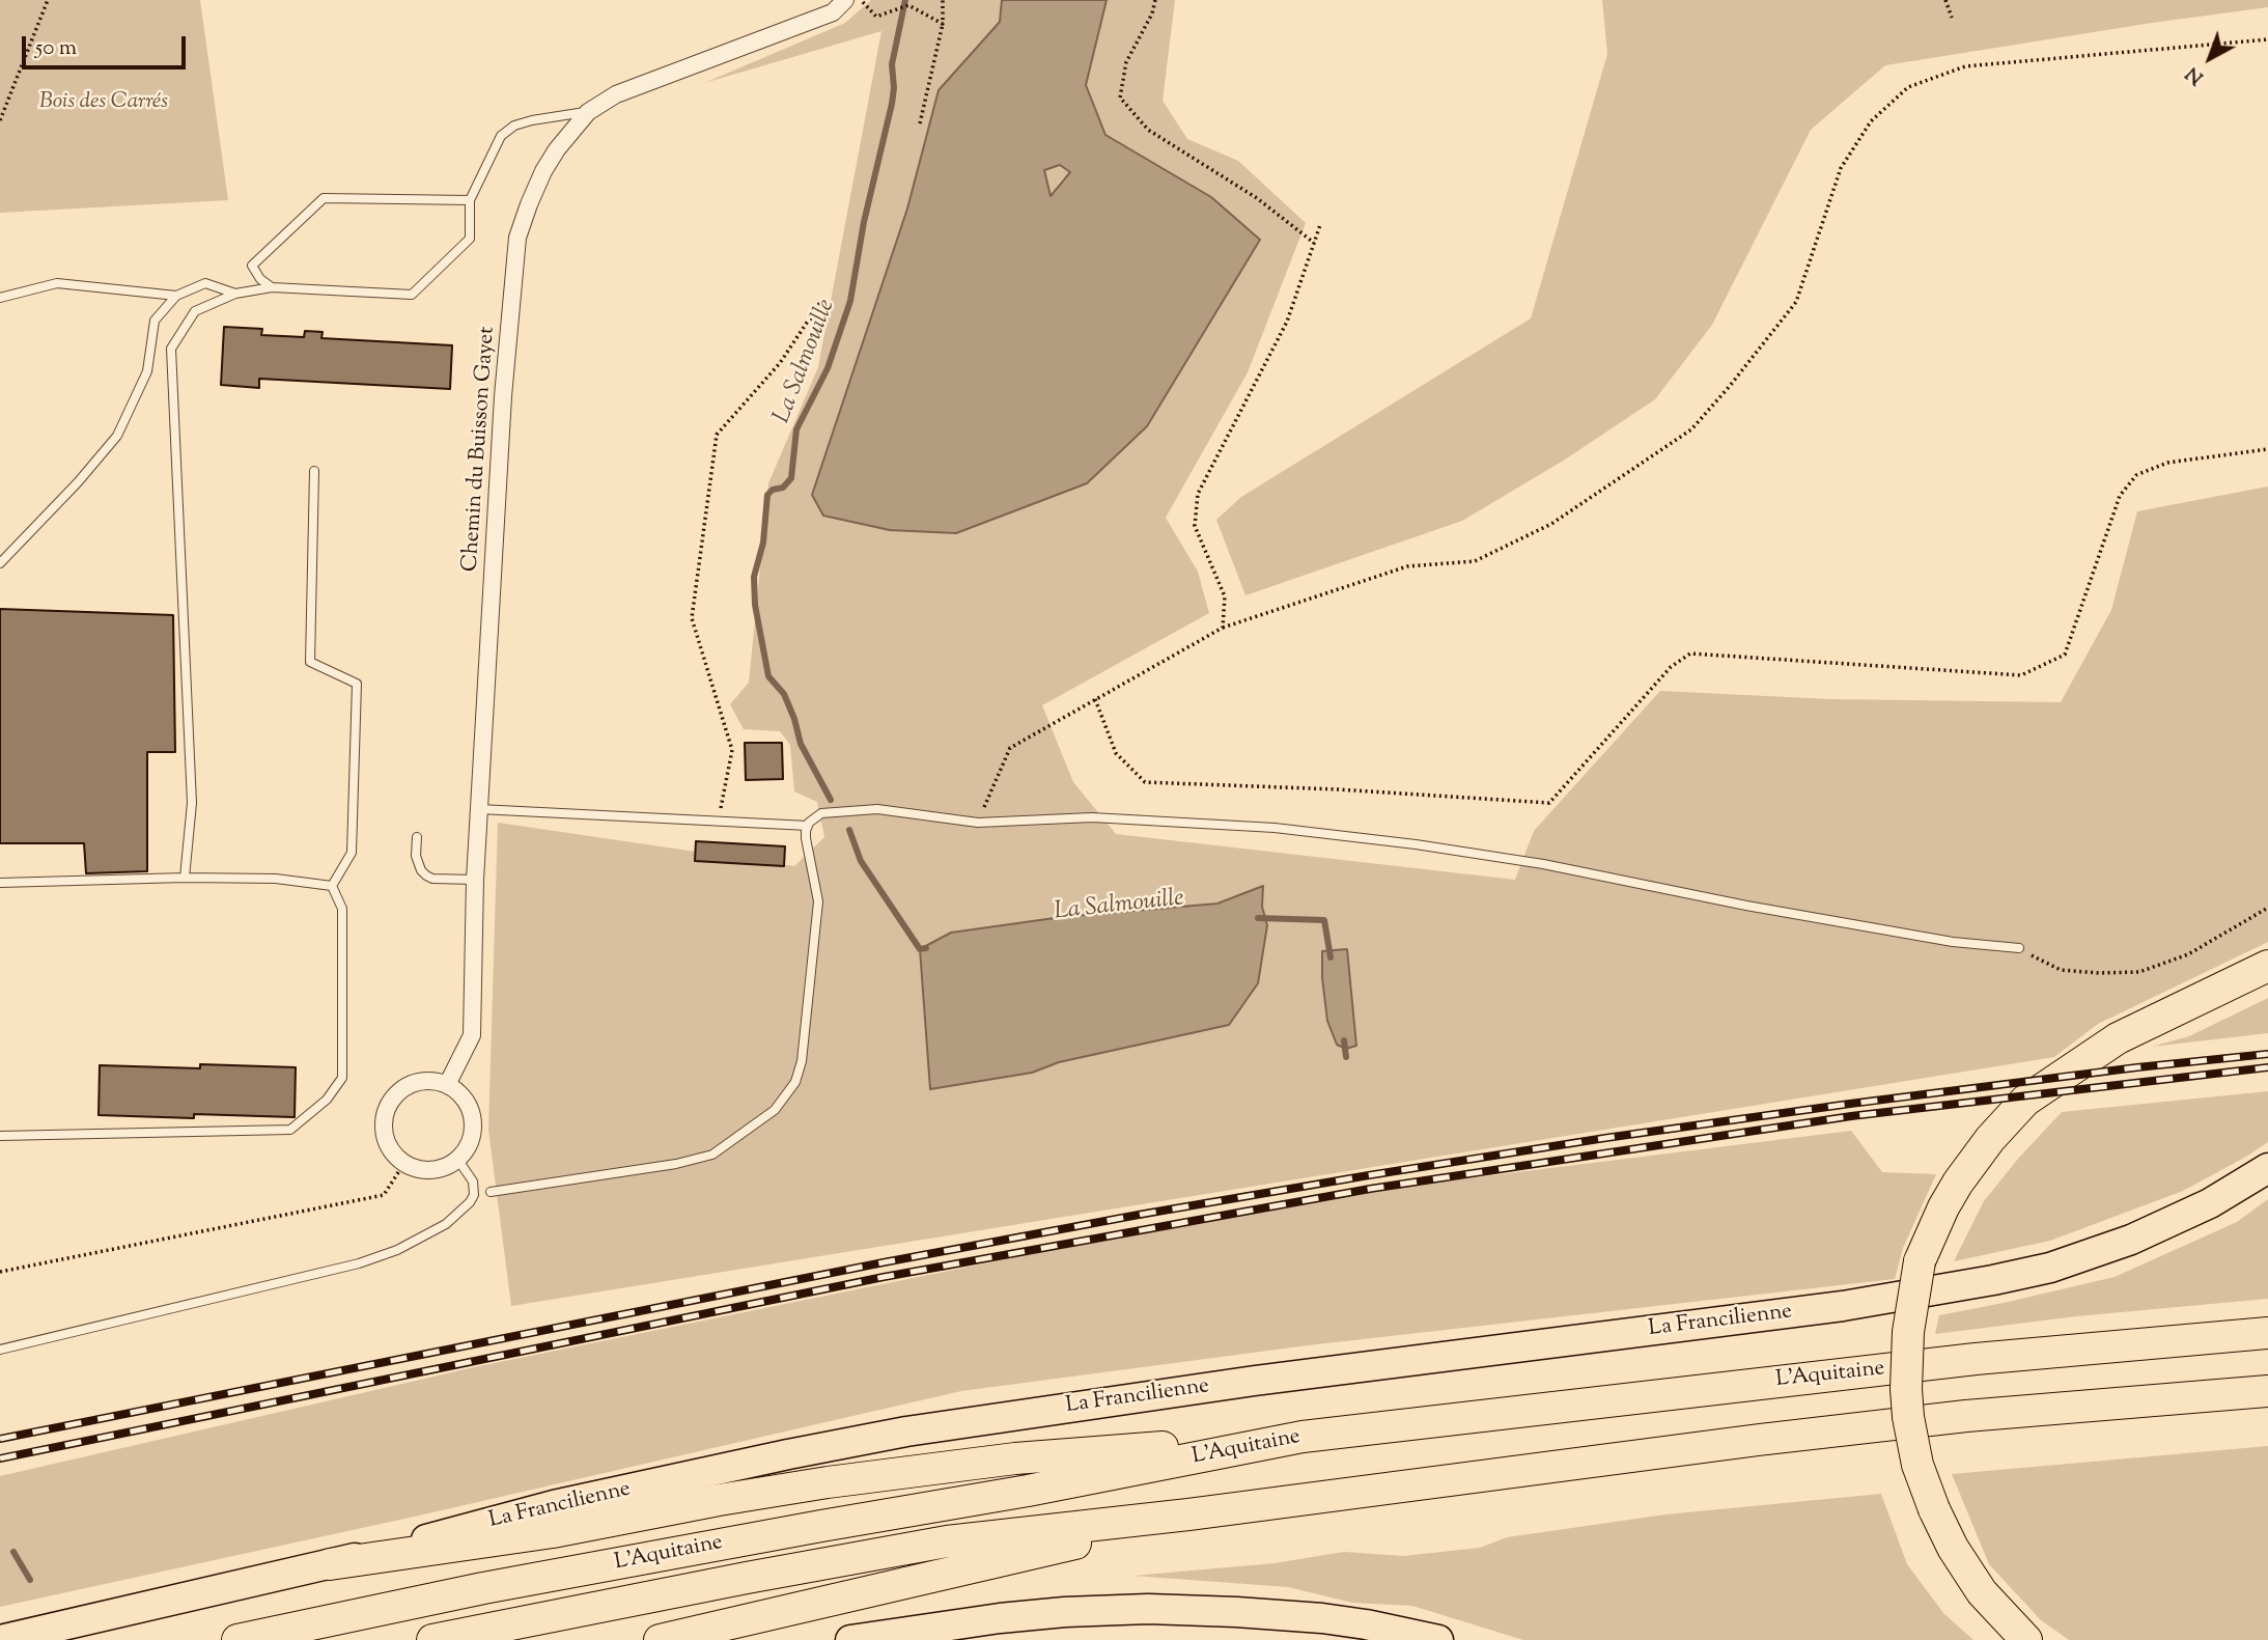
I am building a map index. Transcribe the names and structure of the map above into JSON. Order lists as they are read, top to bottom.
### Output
{
  "streets": {
    "highway": ["La Francilienne", "L'Aquitaine"],
    "street": ["Chemin du Buisson Gayet"]
  },
  "water": ["La Salmouille"],
  "parks": ["Bois des Carrés"],
  "scale_bar": "50 m",
  "north": "bottom left"
}
